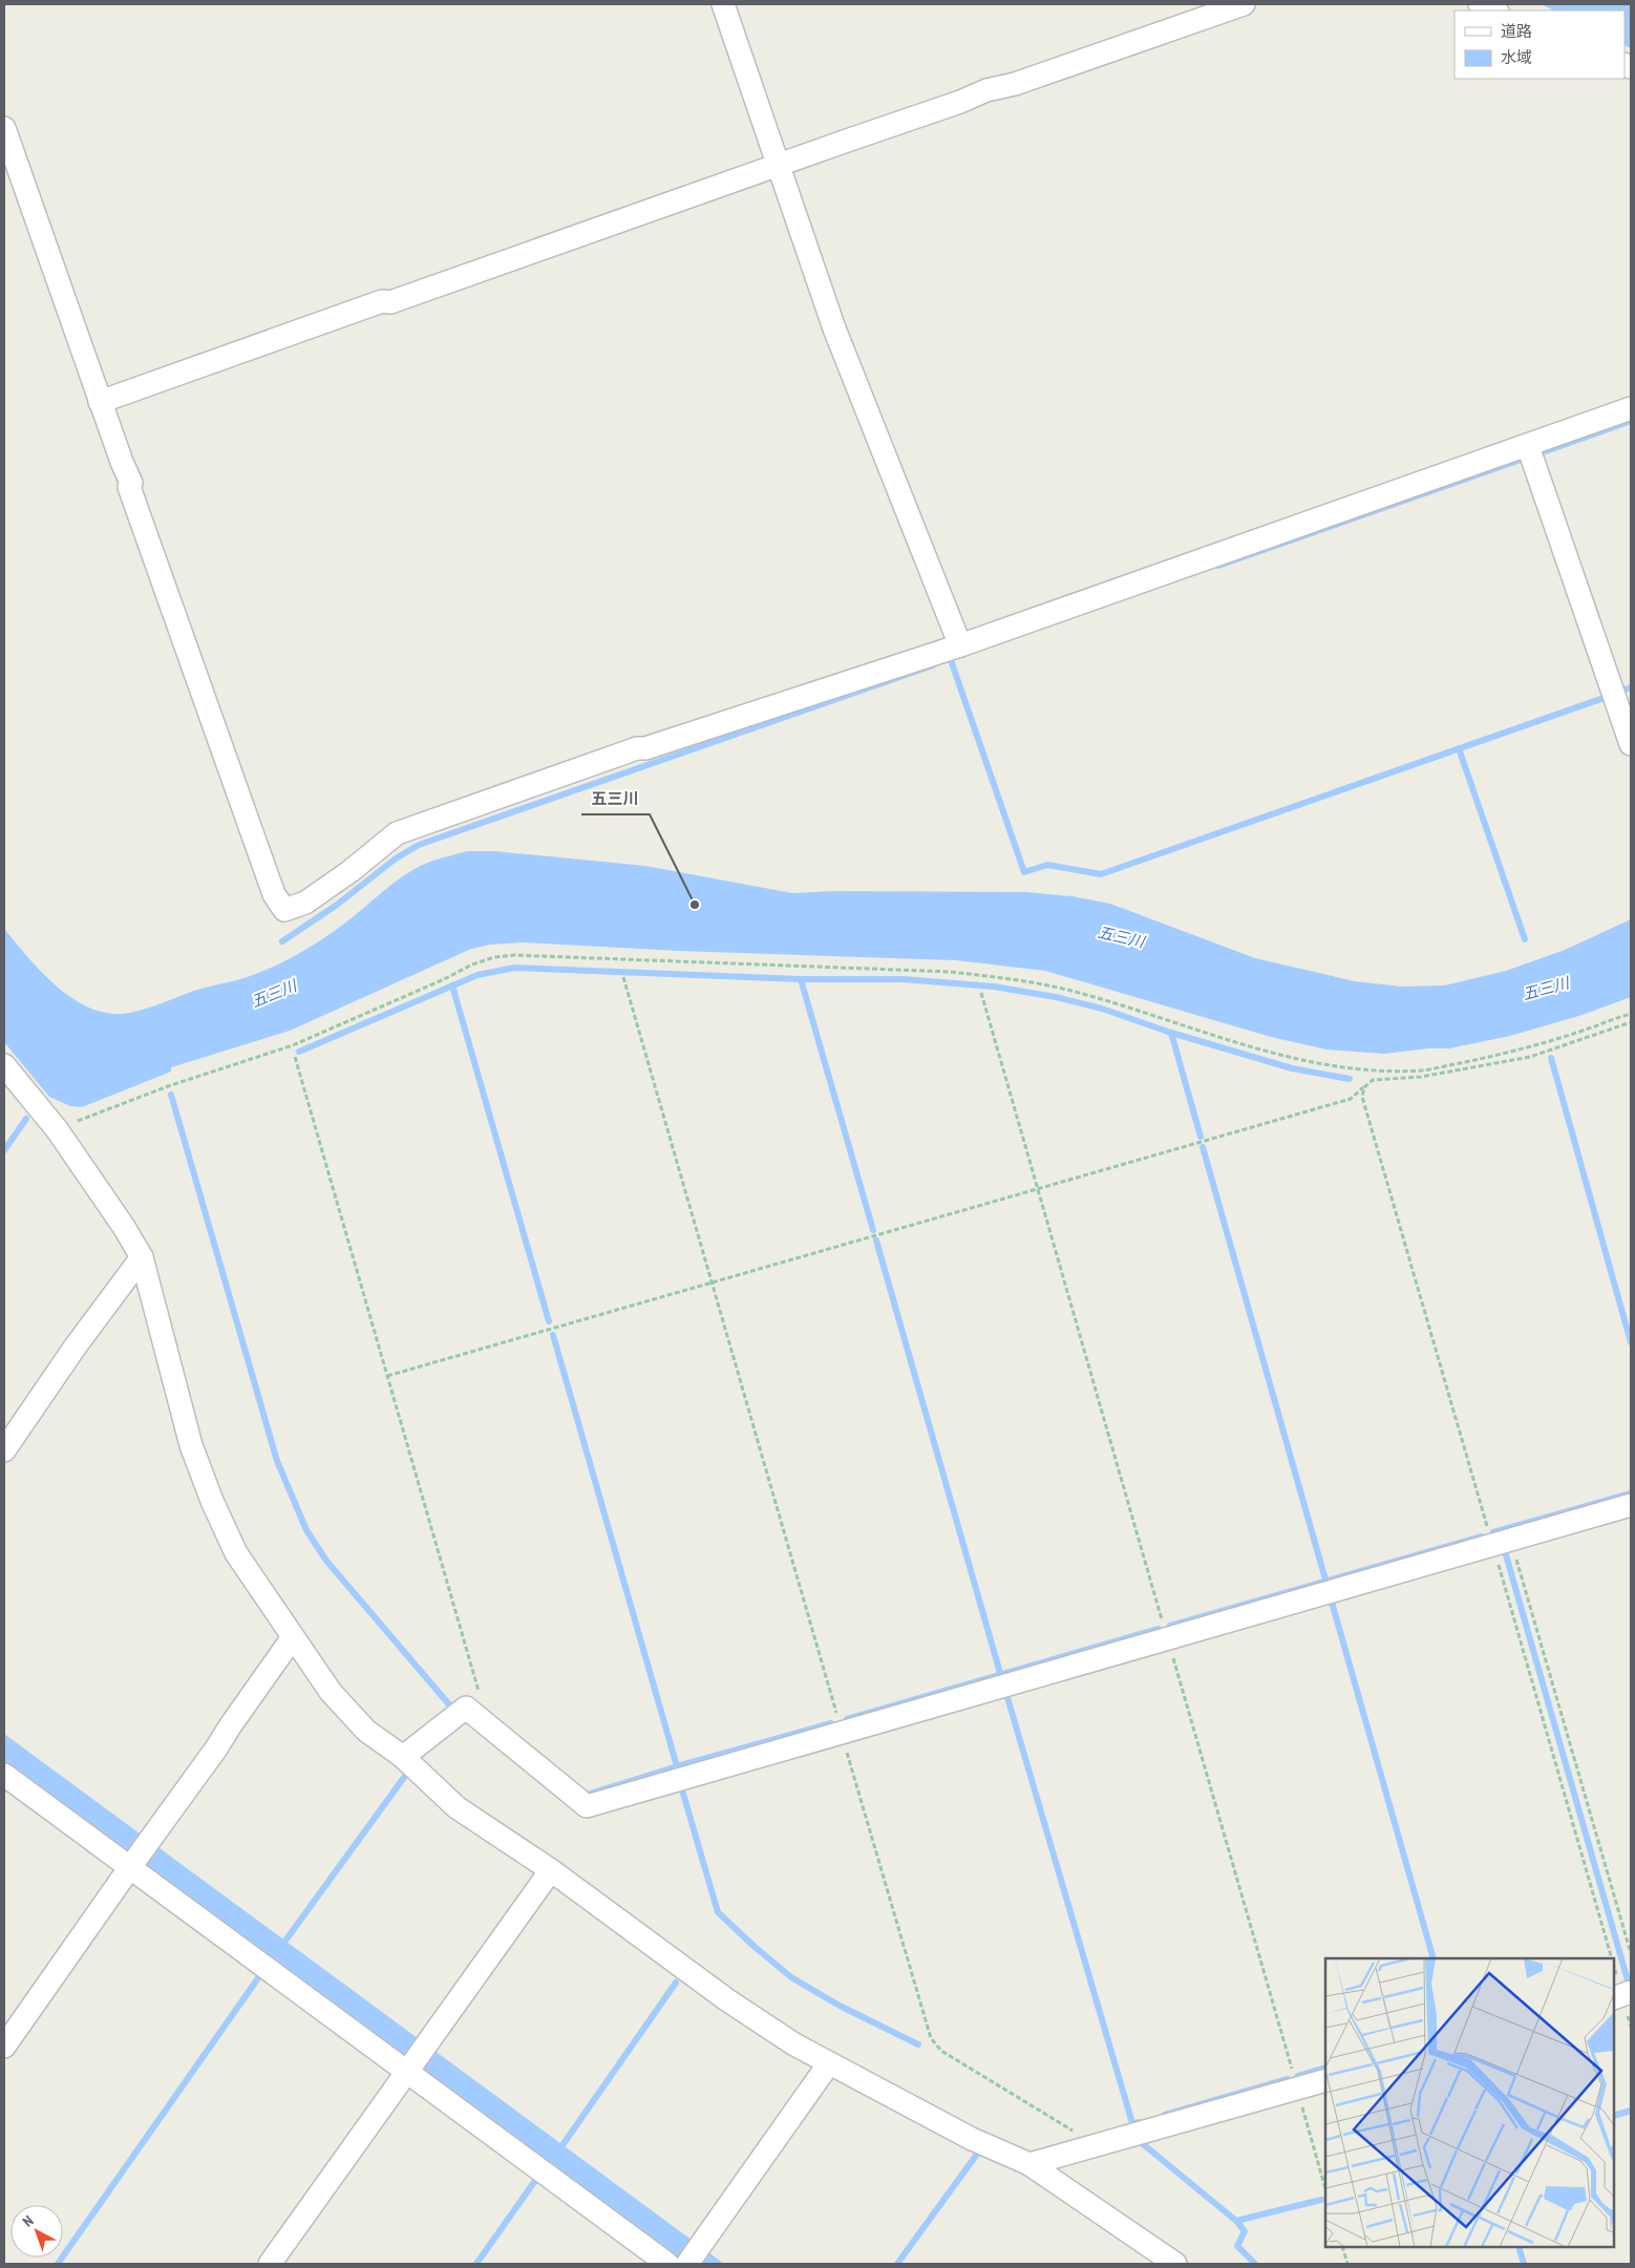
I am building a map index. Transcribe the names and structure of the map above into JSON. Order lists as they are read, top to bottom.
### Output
{
  "water": ["五三川"],
  "places": ["五三川"],
  "legend": ["道路", "水域"],
  "north": "top left"
}
